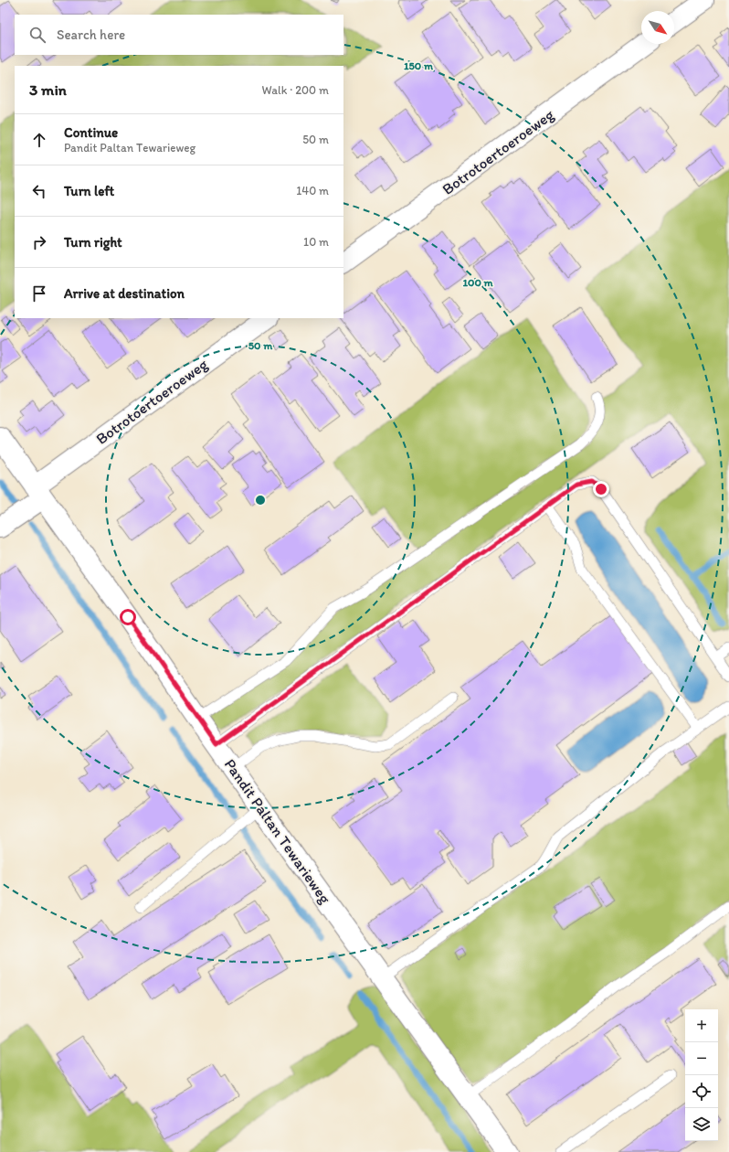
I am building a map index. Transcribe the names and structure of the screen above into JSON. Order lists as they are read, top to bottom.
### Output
{
  "streets": {
    "street": ["Botrotoertoeroeweg", "Pandit Paltan Tewarieweg"]
  },
  "crossings": [
    ["Botrotoertoeroeweg", "Pandit Paltan Tewarieweg"]
  ],
  "north": "bottom right",
  "page": {
    "search": "Search here",
    "heading": ["3 min", "Walk · 200 m"],
    "list": [
      ["Continue", "Pandit Paltan Tewarieweg", "50 m"],
      ["Turn left", "140 m"],
      ["Turn right", "10 m"],
      "Arrive at destination"
    ],
    "map_buttons": ["+", "−"]
  },
  "rings": ["150 m", "100 m", "50 m"]
}
